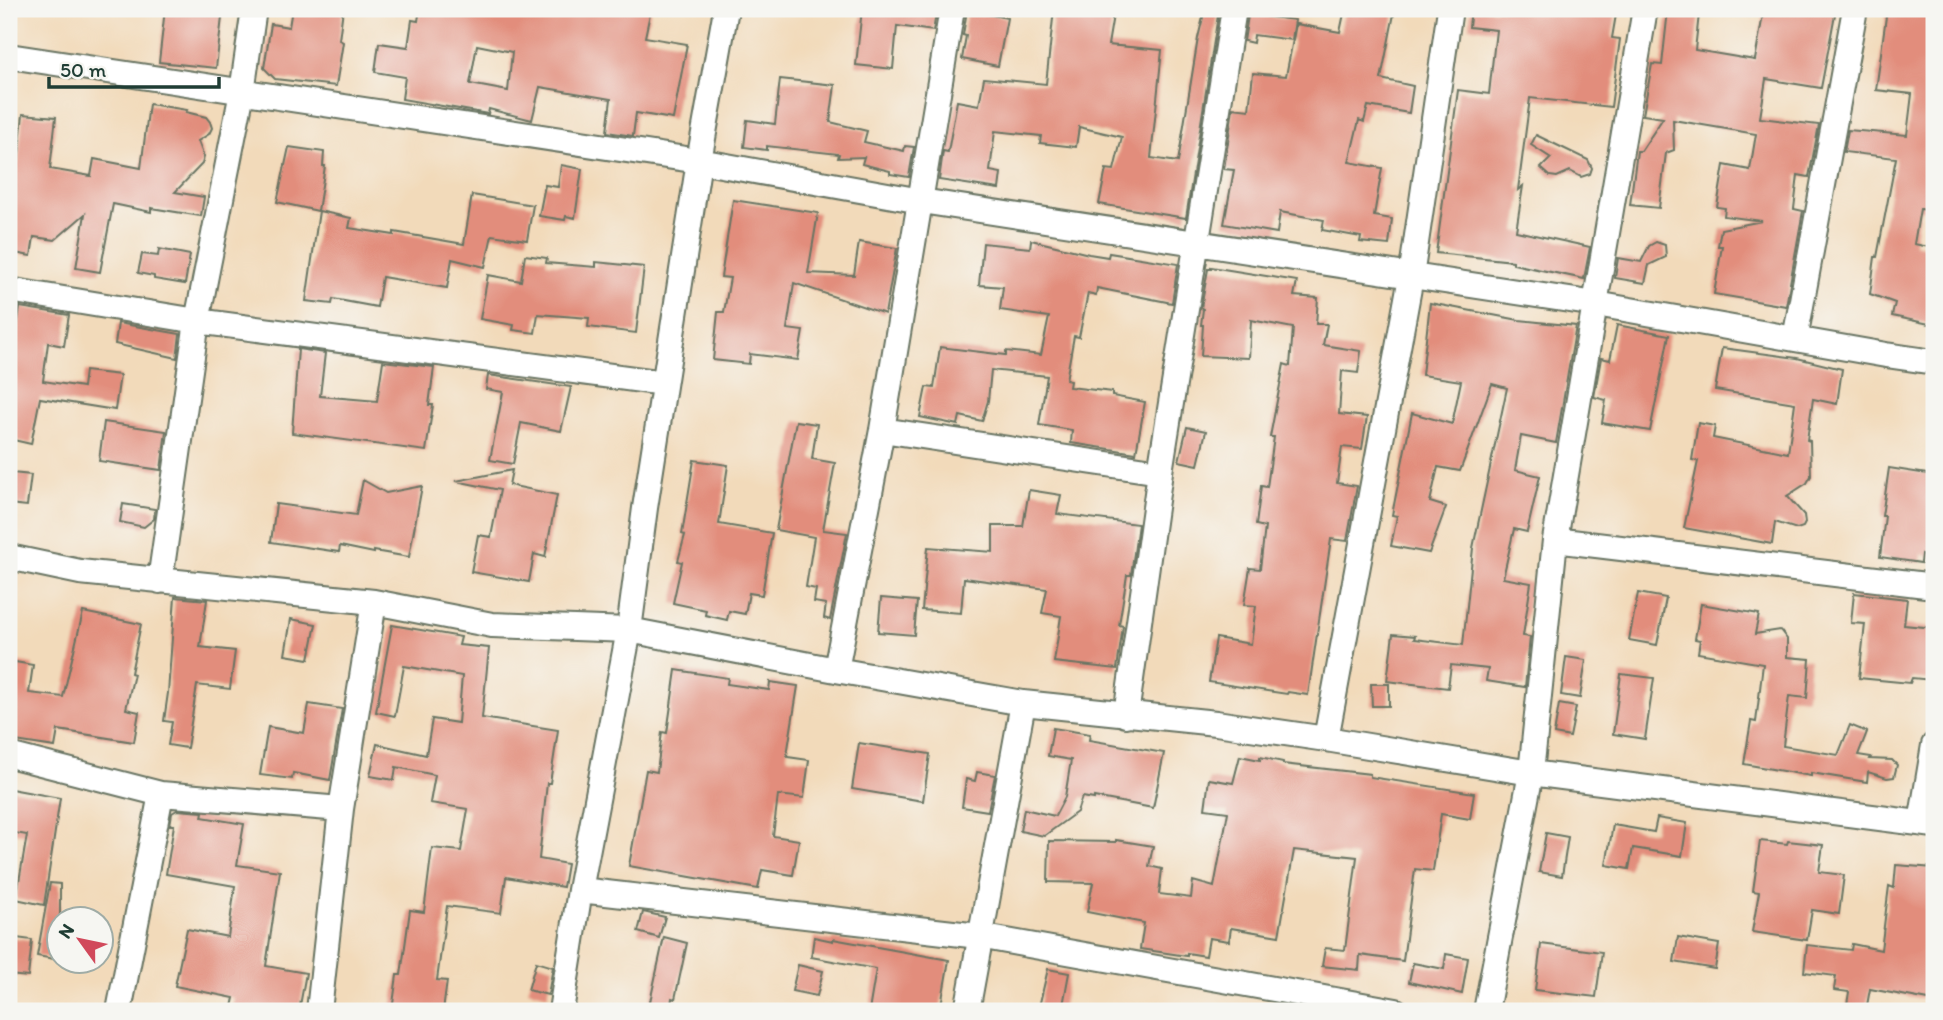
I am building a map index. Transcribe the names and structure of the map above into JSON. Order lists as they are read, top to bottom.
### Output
{
  "scale_bar": "50 m",
  "north": "top left"
}
